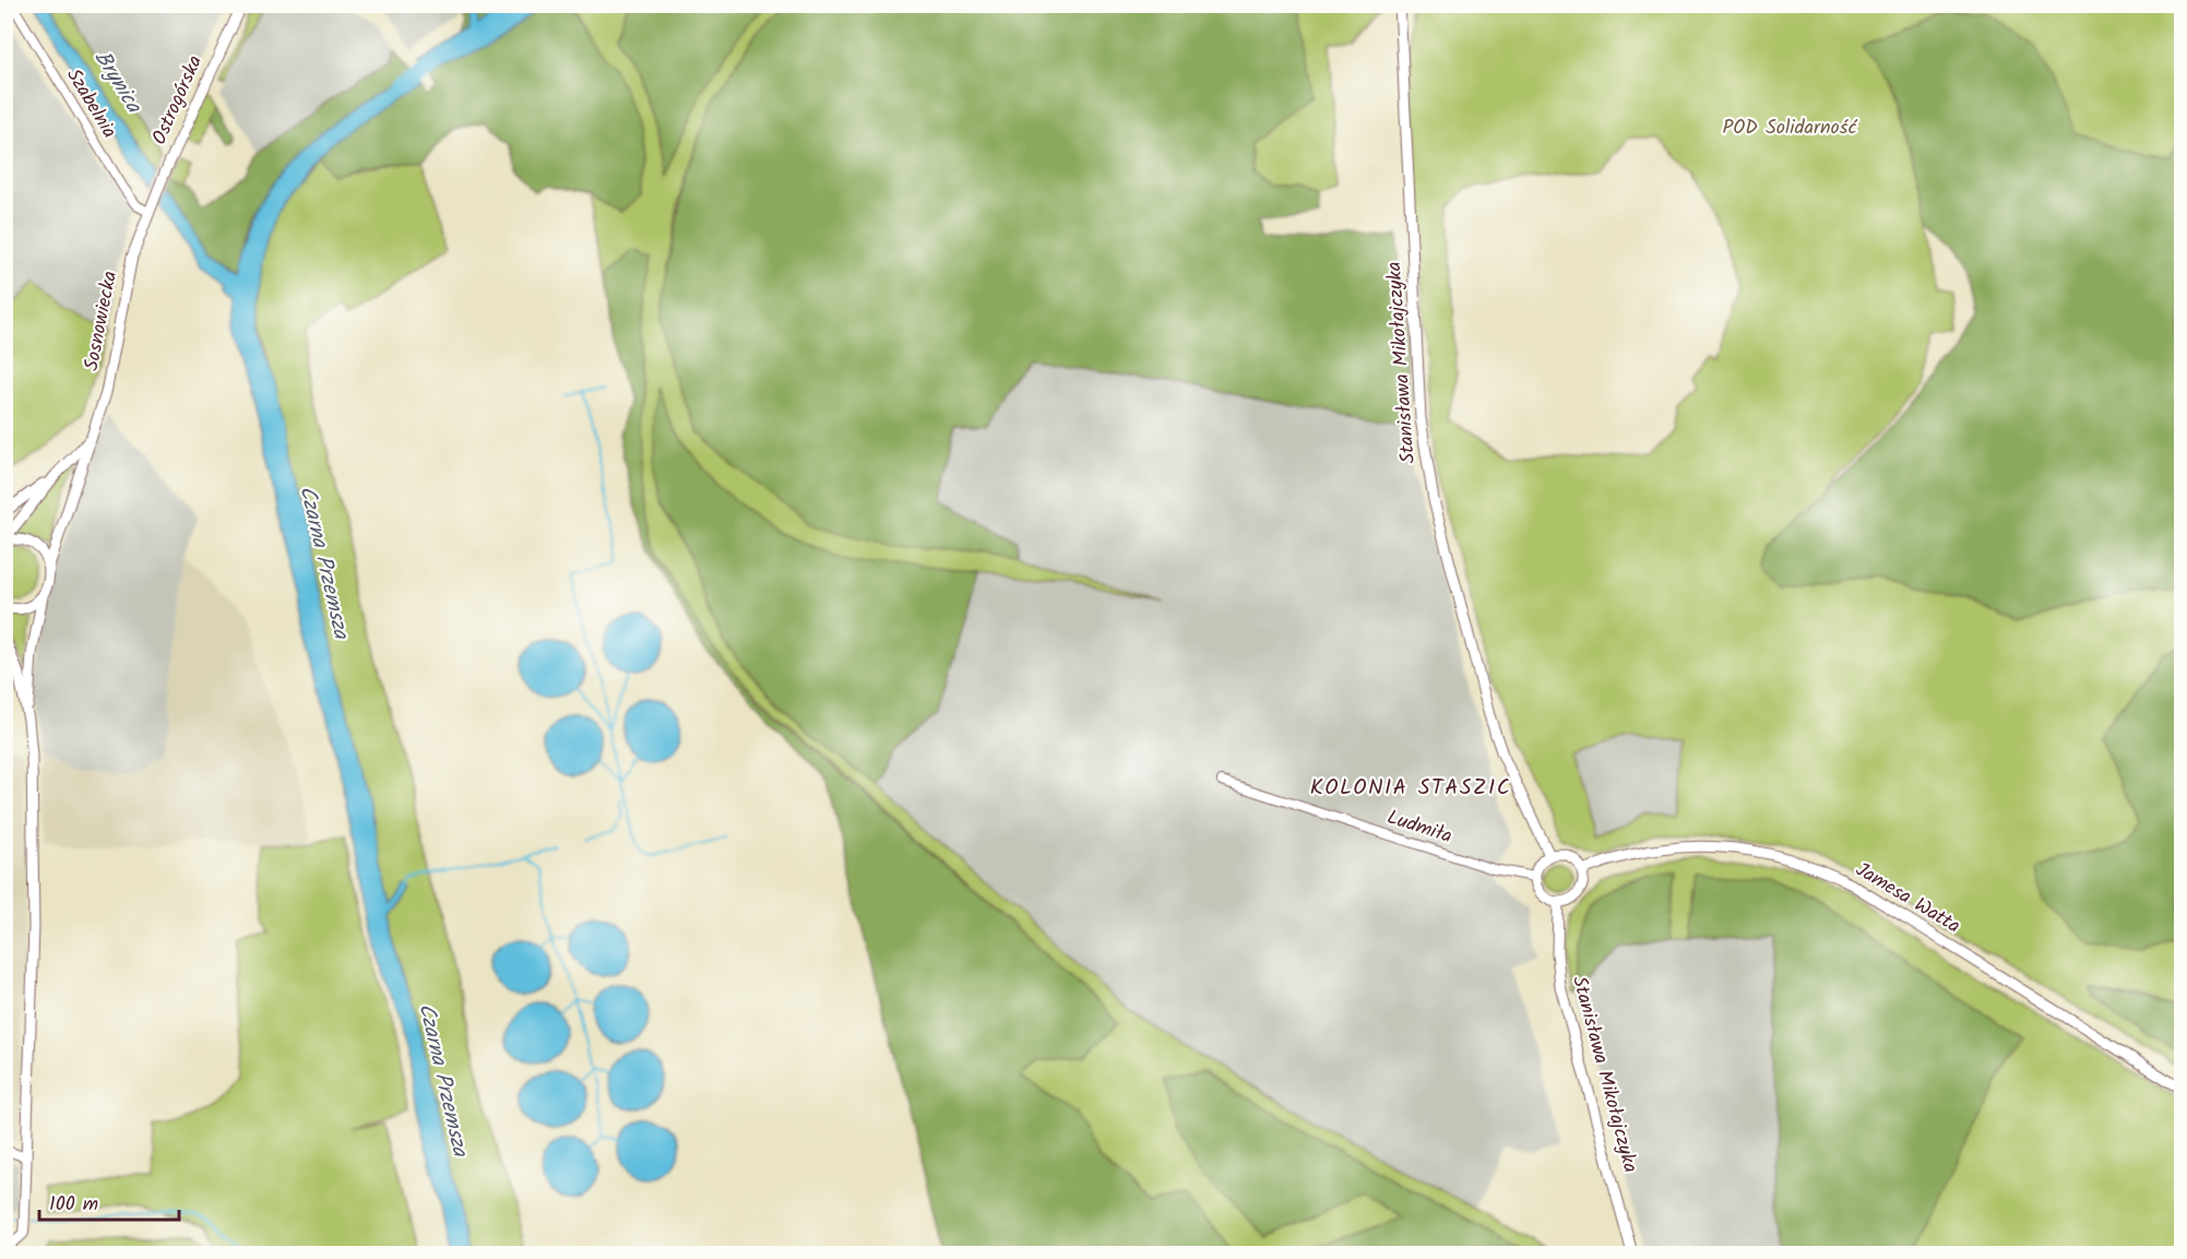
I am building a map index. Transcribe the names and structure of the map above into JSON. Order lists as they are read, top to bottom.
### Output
{
  "streets": {
    "street": [
      "Ostrogórska",
      "Szabelnia",
      "Sosnowiecka",
      "Stanisława Mikołajczyka",
      "Ludmiła",
      "Jamesa Watta"
    ]
  },
  "crossings": [
    ["Ostrogórska", "Szabelnia"],
    ["Ostrogórska", "Sosnowiecka"],
    ["Szabelnia", "Sosnowiecka"],
    ["Stanisława Mikołajczyka", "Ludmiła"],
    ["Stanisława Mikołajczyka", "Jamesa Watta"],
    ["Ludmiła", "Jamesa Watta"]
  ],
  "districts": ["KOLONIA STASZIC"],
  "water": ["Brynica", "Czarna Przemsza"],
  "parks": ["POD Solidarność"],
  "scale_bar": "100 m"
}
